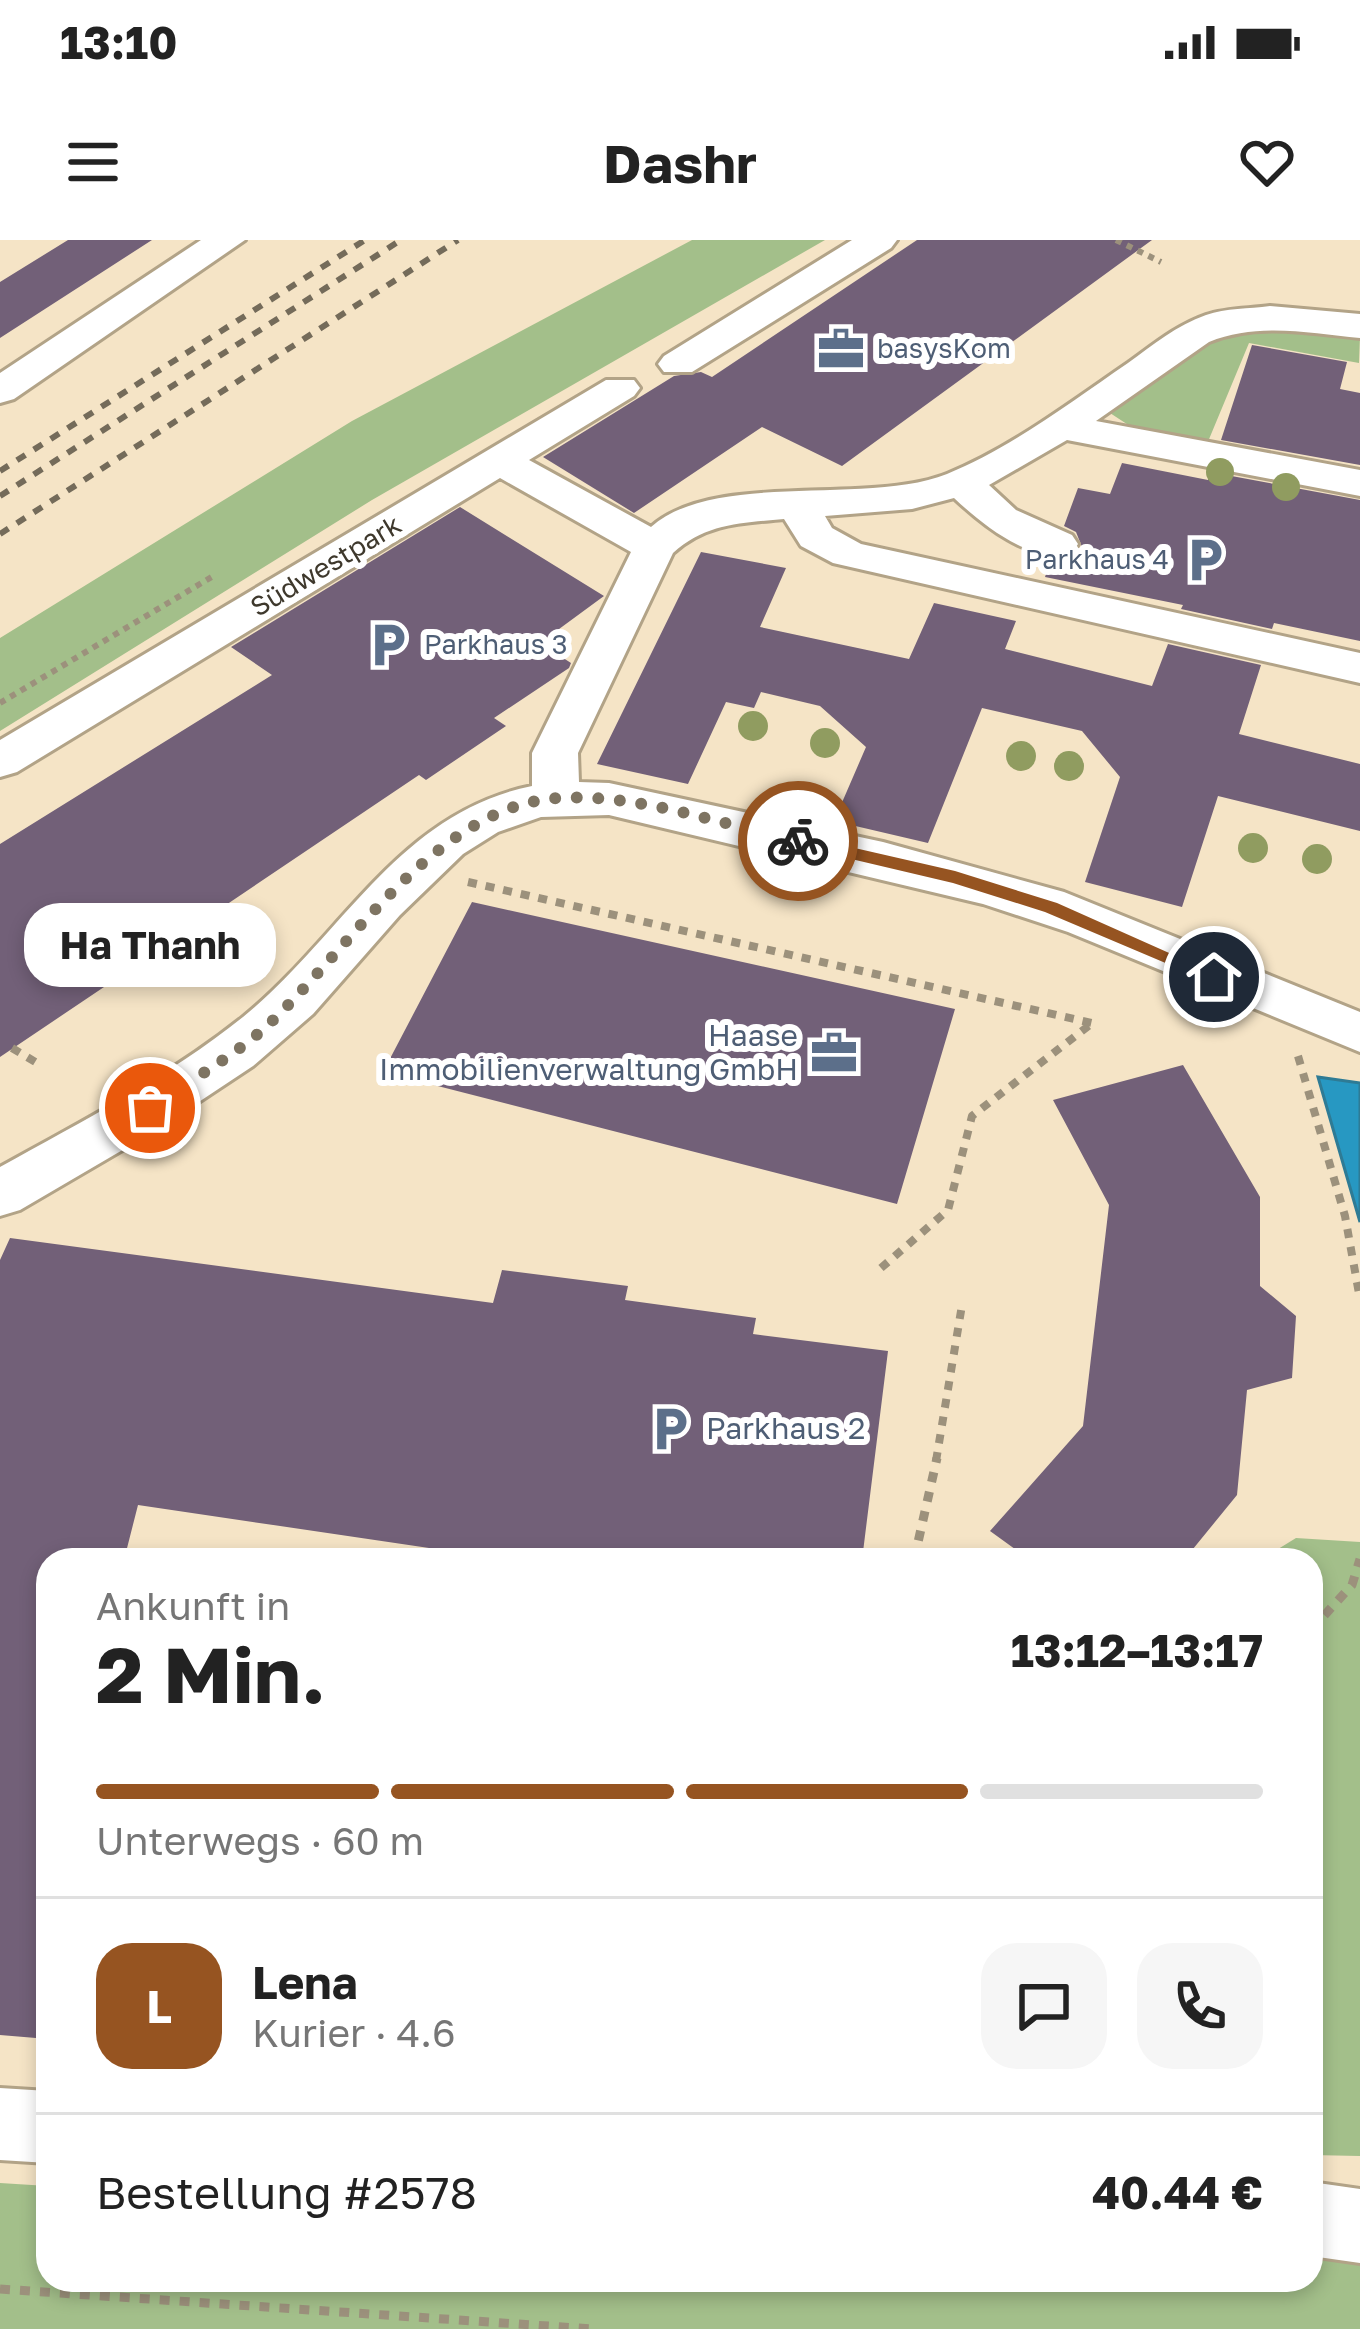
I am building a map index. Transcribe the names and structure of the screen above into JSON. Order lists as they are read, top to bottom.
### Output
{
  "streets": {
    "street": ["Südwestpark"]
  },
  "places": {
    "office": ["basysKom", "Haase Immobilienverwaltung GmbH"],
    "parking": ["Parkhaus 4", "Parkhaus 3", "Parkhaus 2"],
    "other": ["Ha Thanh"]
  },
  "page": {
    "status": "13:10",
    "header": "Dashr",
    "bubble": "Ha Thanh",
    "heading": ["2 Min.", "Ankunft in", "13:12–13:17"],
    "panel": [
      "Lena",
      "Kurier · 4.6",
      "Bestellung #2578",
      "40.44 €"
    ],
    "bar": "Unterwegs · 60 m",
    "round": "L"
  }
}
